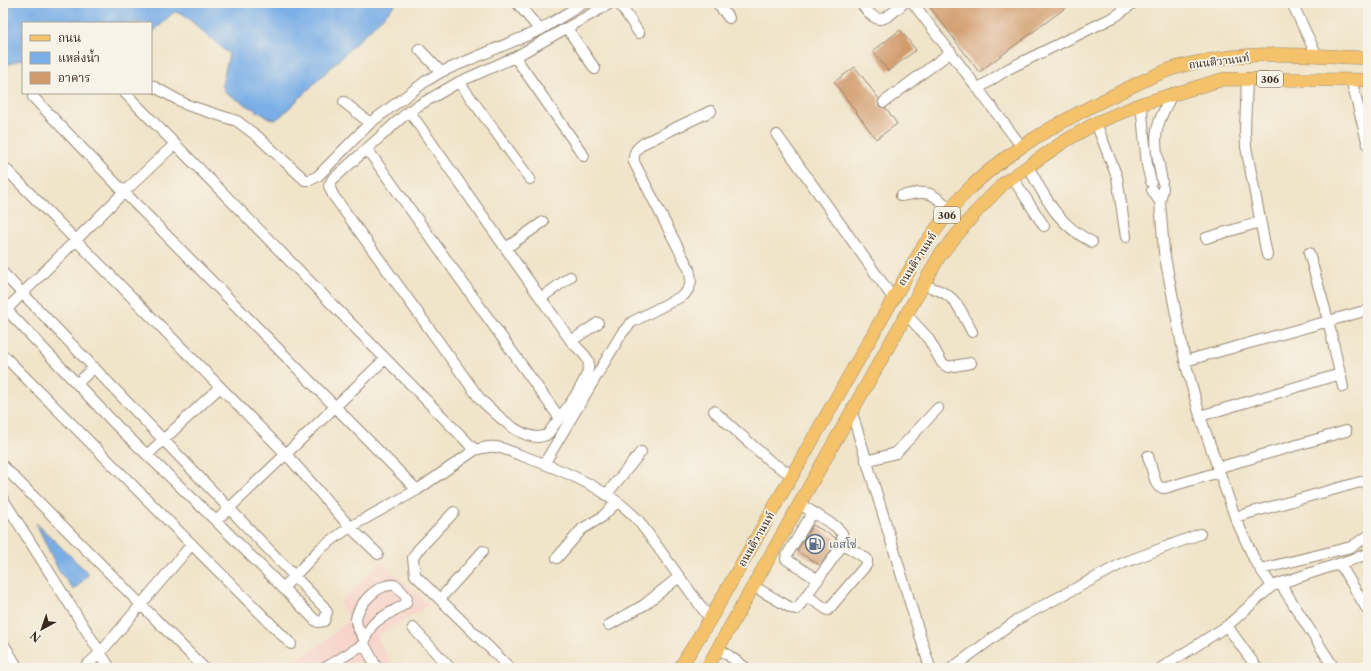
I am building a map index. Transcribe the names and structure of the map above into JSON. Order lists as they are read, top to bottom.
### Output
{
  "streets": {
    "main road": ["ถนนติวานนท์", "306"]
  },
  "crossings": [
    ["ถนนติวานนท์", "306"]
  ],
  "places": {
    "fuel station": ["เอสโซ่"]
  },
  "legend": ["ถนน", "แหล่งน้ำ", "อาคาร"],
  "north": "bottom left"
}
